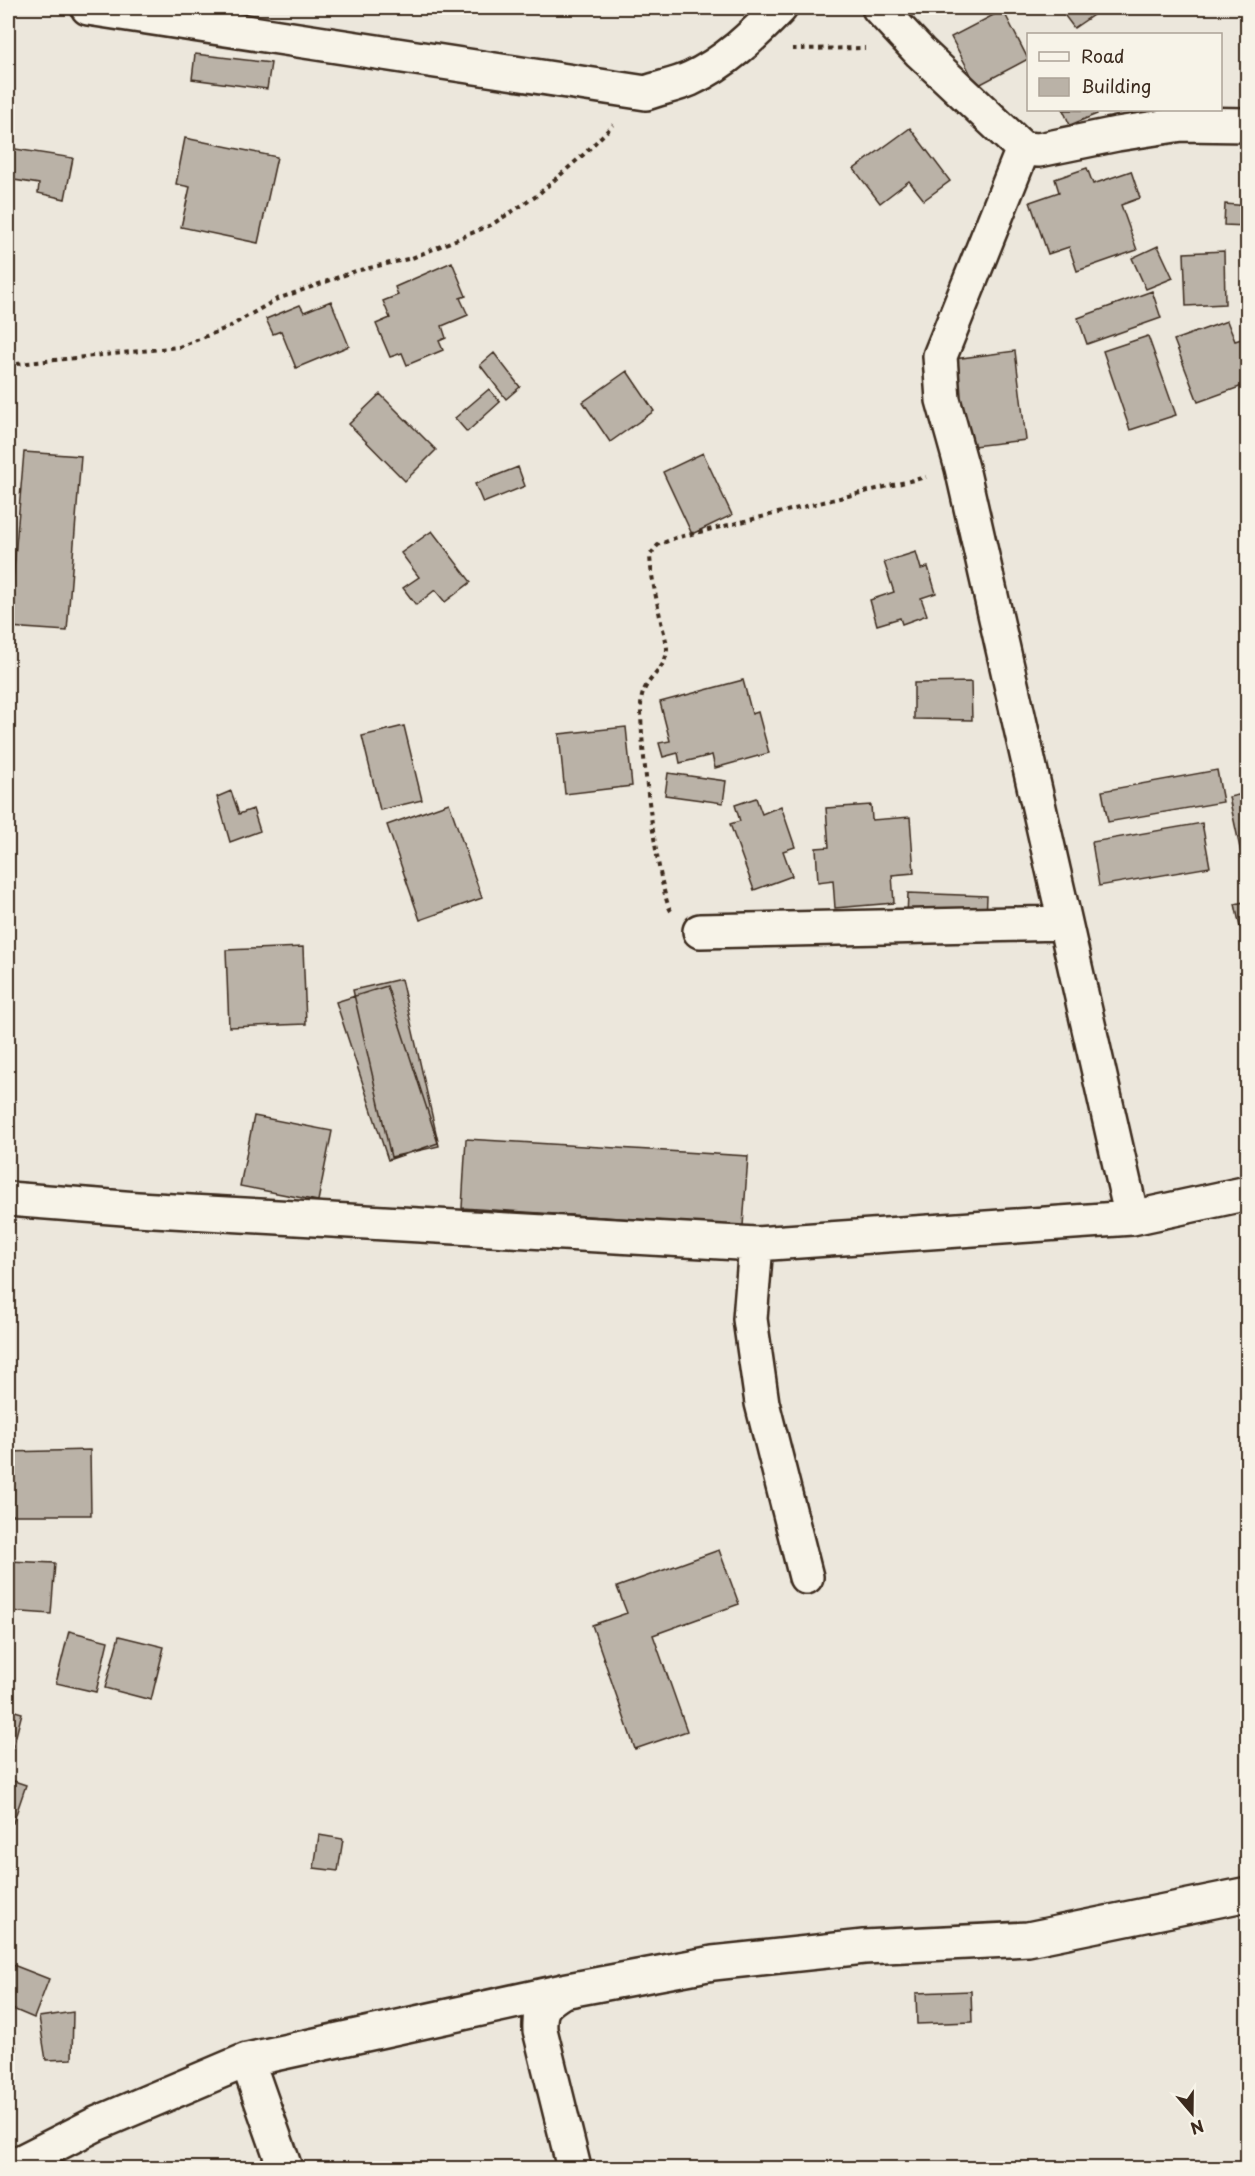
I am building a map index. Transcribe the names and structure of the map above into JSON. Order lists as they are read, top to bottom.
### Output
{
  "legend": ["Road", "Building"],
  "north": "bottom"
}
